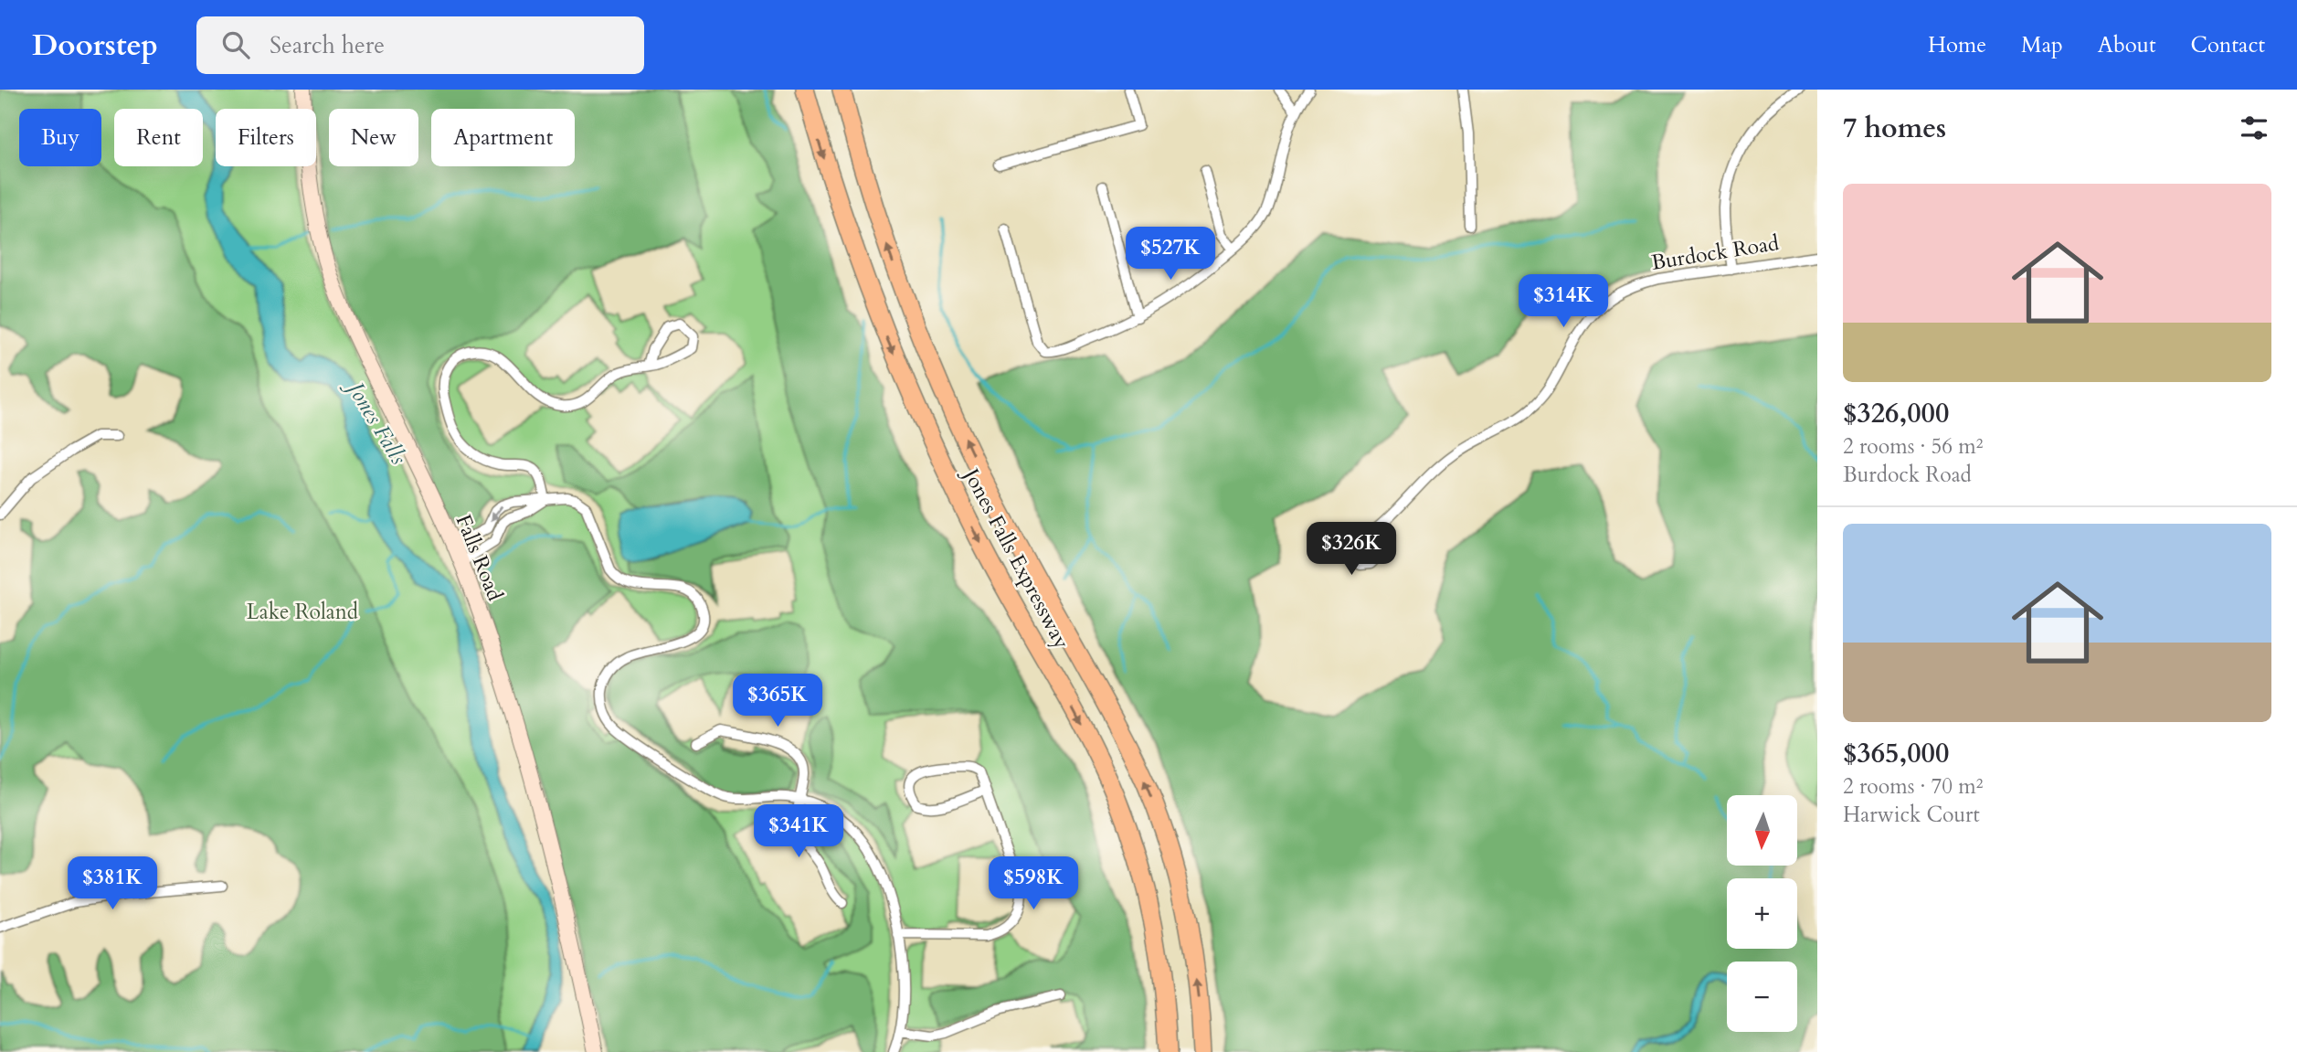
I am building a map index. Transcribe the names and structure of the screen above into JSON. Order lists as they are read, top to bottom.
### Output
{
  "streets": {
    "highway": ["Jones Falls Expressway"],
    "main road": ["Falls Road"],
    "street": ["Burdock Road"]
  },
  "water": ["Jones Falls"],
  "parks": ["Lake Roland"],
  "north": "bottom",
  "page": {
    "header": "Doorstep",
    "search": "Search here",
    "nav": [
      "Home",
      "Map",
      "About",
      "Contact"
    ],
    "heading": "7 homes",
    "chip": [
      "Buy",
      "Rent",
      "Filters",
      "New",
      "Apartment"
    ],
    "list": [
      {
        "name": "$326,000",
        "note": "2 rooms · 56 m² · Burdock Road"
      },
      {
        "name": "$365,000",
        "note": "2 rooms · 70 m² · Harwick Court"
      }
    ],
    "price": [
      "$527K",
      "$314K",
      "$326K",
      "$365K",
      "$341K",
      "$381K",
      "$598K"
    ],
    "map_buttons": ["+", "−"]
  }
}
